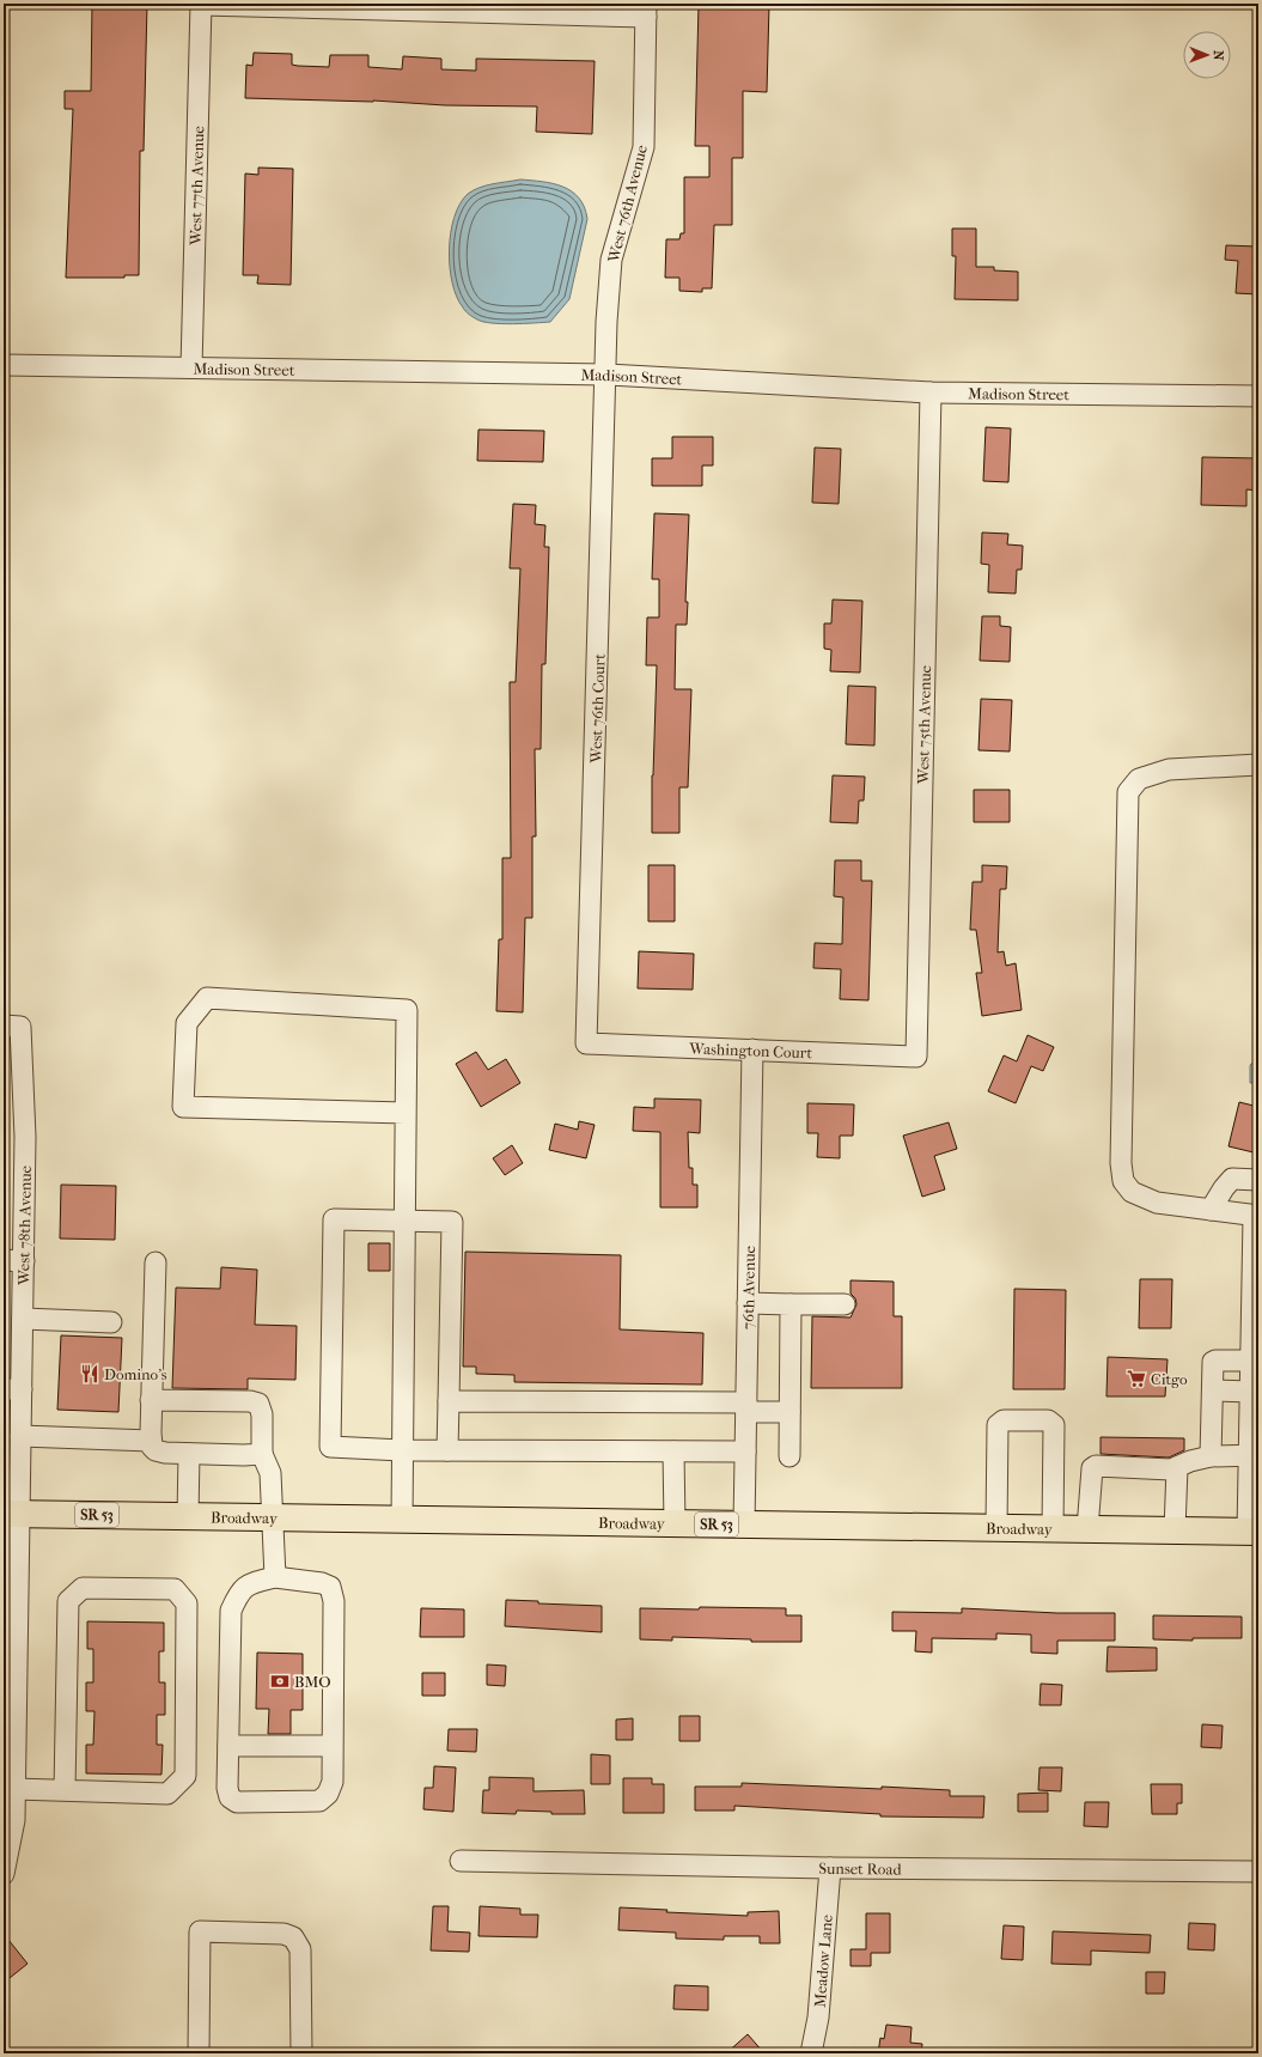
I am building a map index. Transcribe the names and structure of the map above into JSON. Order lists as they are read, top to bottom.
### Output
{
  "streets": {
    "main road": ["SR 53", "Broadway"],
    "street": [
      "West 77th Avenue",
      "West 76th Avenue",
      "Madison Street",
      "West 76th Court",
      "West 75th Avenue",
      "Washington Court",
      "West 78th Avenue",
      "76th Avenue",
      "Sunset Road",
      "Meadow Lane"
    ]
  },
  "crossings": [
    ["West 77th Avenue", "Madison Street"],
    ["West 76th Avenue", "Madison Street"],
    ["West 76th Avenue", "West 76th Court"],
    ["Madison Street", "West 76th Court"],
    ["Madison Street", "West 75th Avenue"],
    ["West 76th Court", "Washington Court"],
    ["West 75th Avenue", "Washington Court"],
    ["Washington Court", "76th Avenue"],
    ["West 78th Avenue", "Broadway"],
    ["76th Avenue", "Broadway"],
    ["Sunset Road", "Meadow Lane"]
  ],
  "places": {
    "restaurant": ["Domino's"],
    "supermarket": ["Citgo"],
    "bank": ["BMO"]
  },
  "north": "right"
}
